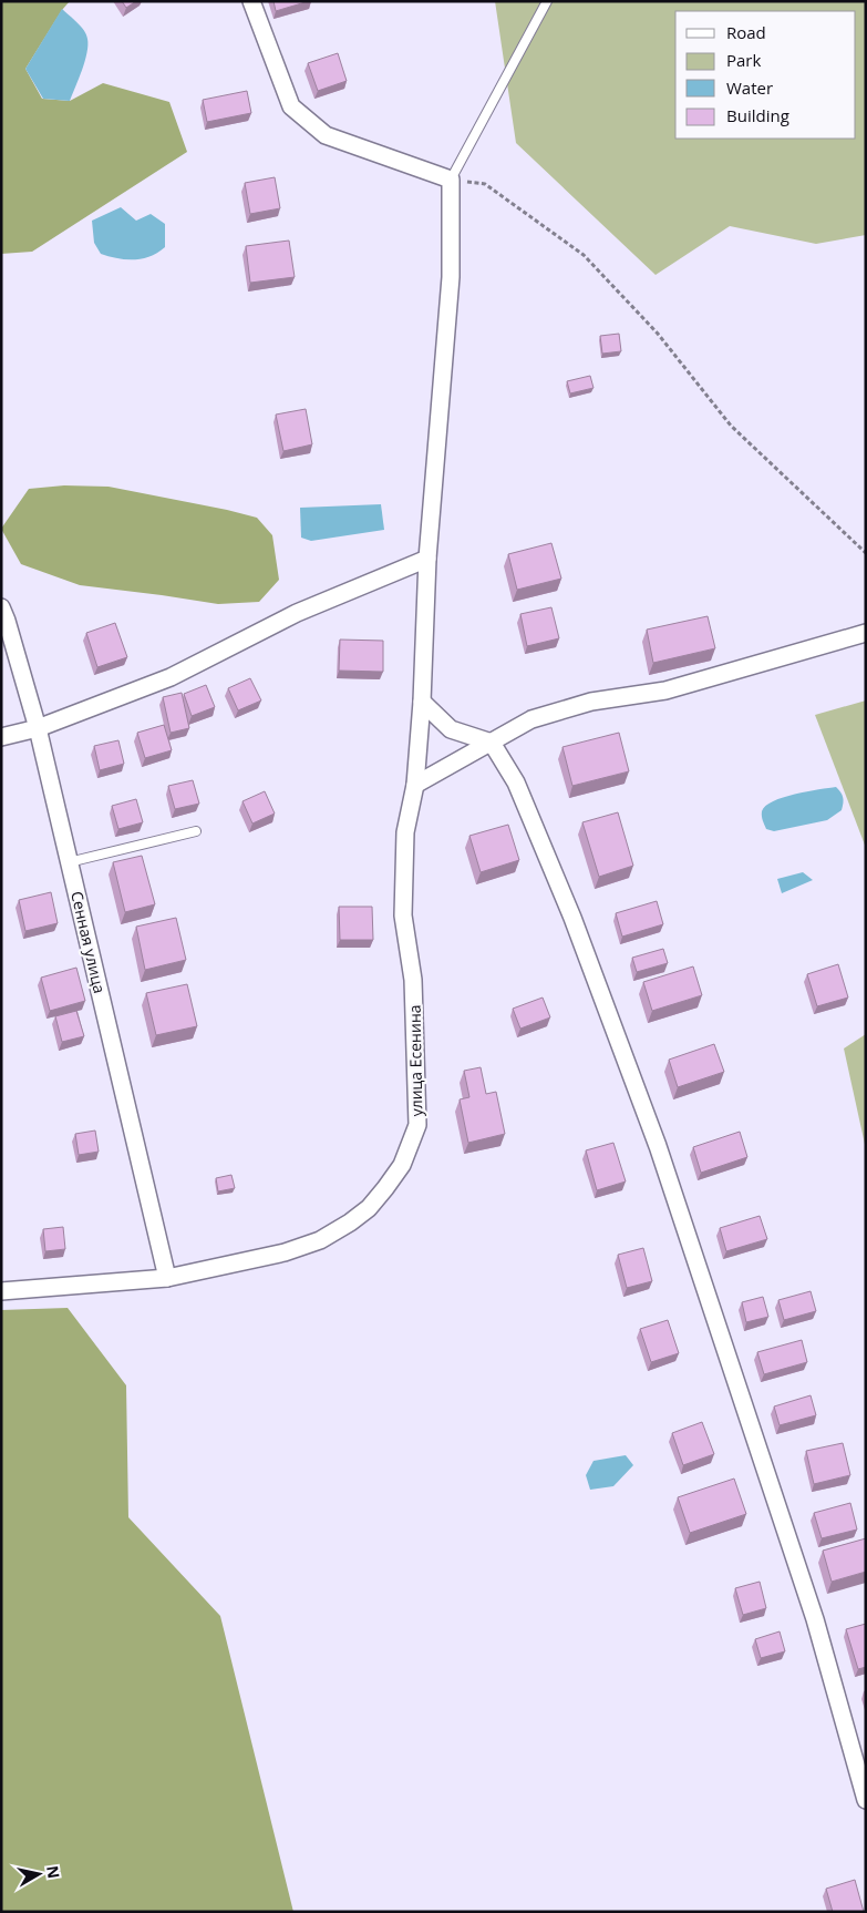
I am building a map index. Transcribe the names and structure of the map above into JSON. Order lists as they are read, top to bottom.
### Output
{
  "streets": {
    "street": ["Сенная улица", "улица Есенина"]
  },
  "crossings": [
    ["Сенная улица", "улица Есенина"]
  ],
  "legend": [
    "Road",
    "Park",
    "Water",
    "Building"
  ],
  "north": "right"
}
